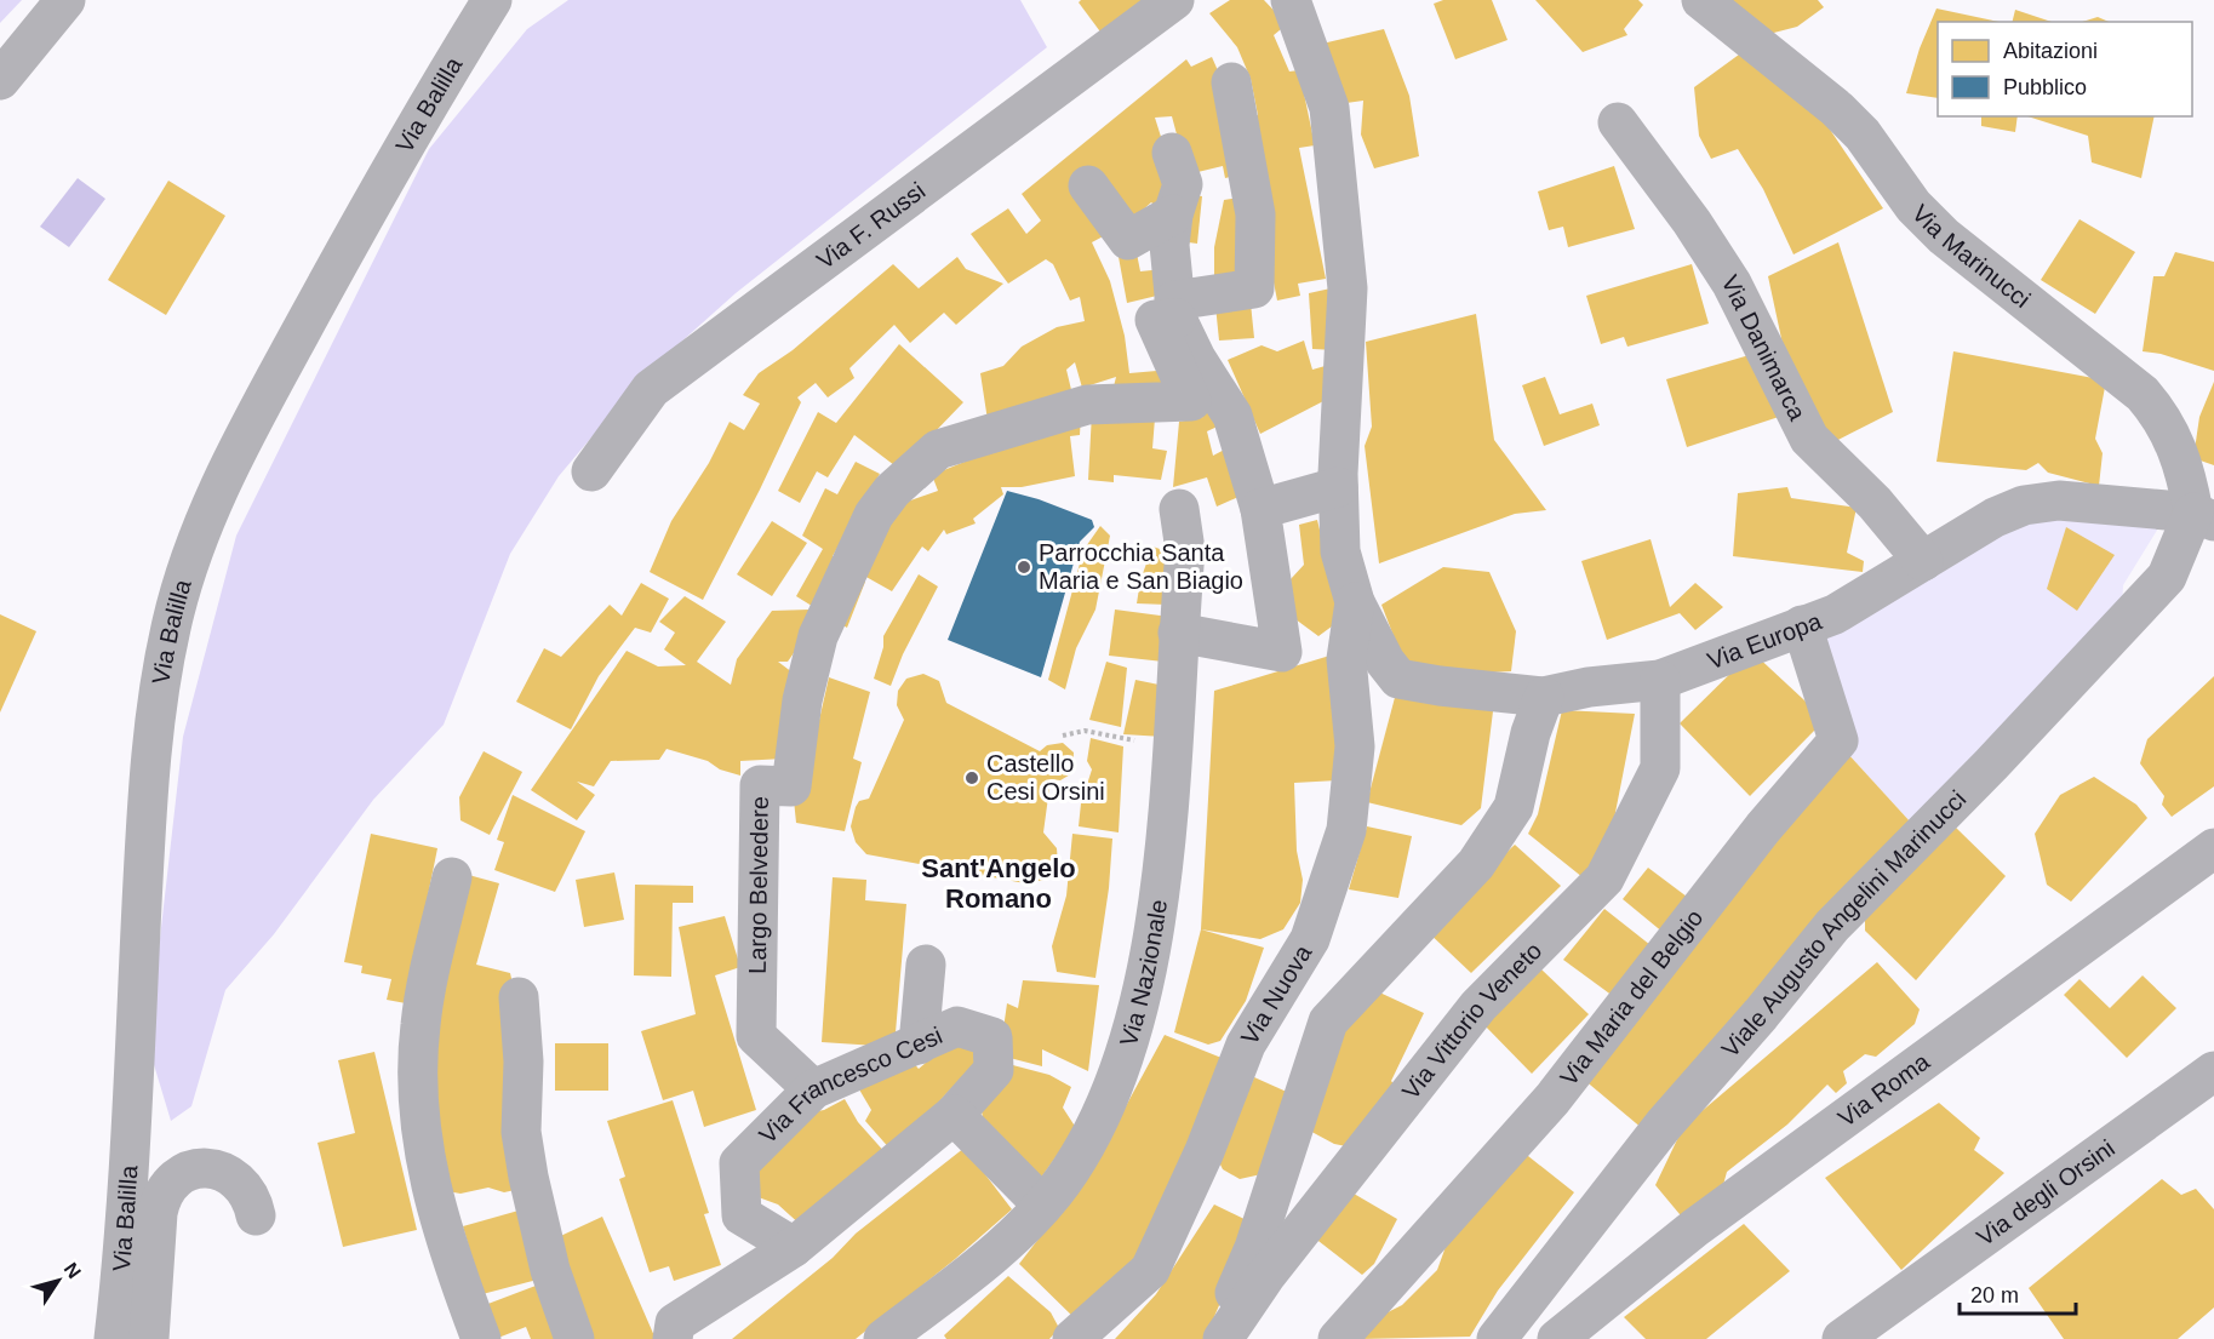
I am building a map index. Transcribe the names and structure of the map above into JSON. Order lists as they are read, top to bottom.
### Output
{
  "streets": {
    "street": [
      "Via Balilla",
      "Via F. Russi",
      "Via Marinucci",
      "Via Danimarca",
      "Via Europa",
      "Largo Belvedere",
      "Viale Augusto Angelini Marinucci",
      "Via Nazionale",
      "Via Nuova",
      "Via Maria del Belgio",
      "Via Vittorio Veneto",
      "Via Francesco Cesi",
      "Via Roma",
      "Via degli Orsini"
    ]
  },
  "crossings": [
    ["Via Marinucci", "Via Europa"],
    ["Via Marinucci", "Viale Augusto Angelini Marinucci"],
    ["Via Danimarca", "Via Europa"],
    ["Via Europa", "Viale Augusto Angelini Marinucci"],
    ["Via Europa", "Via Nuova"],
    ["Via Europa", "Via Maria del Belgio"],
    ["Via Europa", "Via Vittorio Veneto"],
    ["Largo Belvedere", "Via Francesco Cesi"]
  ],
  "districts": ["Sant'Angelo Romano"],
  "places": ["Parrocchia Santa Maria e San Biagio", "Castello Cesi Orsini"],
  "legend": ["Abitazioni", "Pubblico"],
  "scale_bar": "20 m",
  "north": "top right"
}
